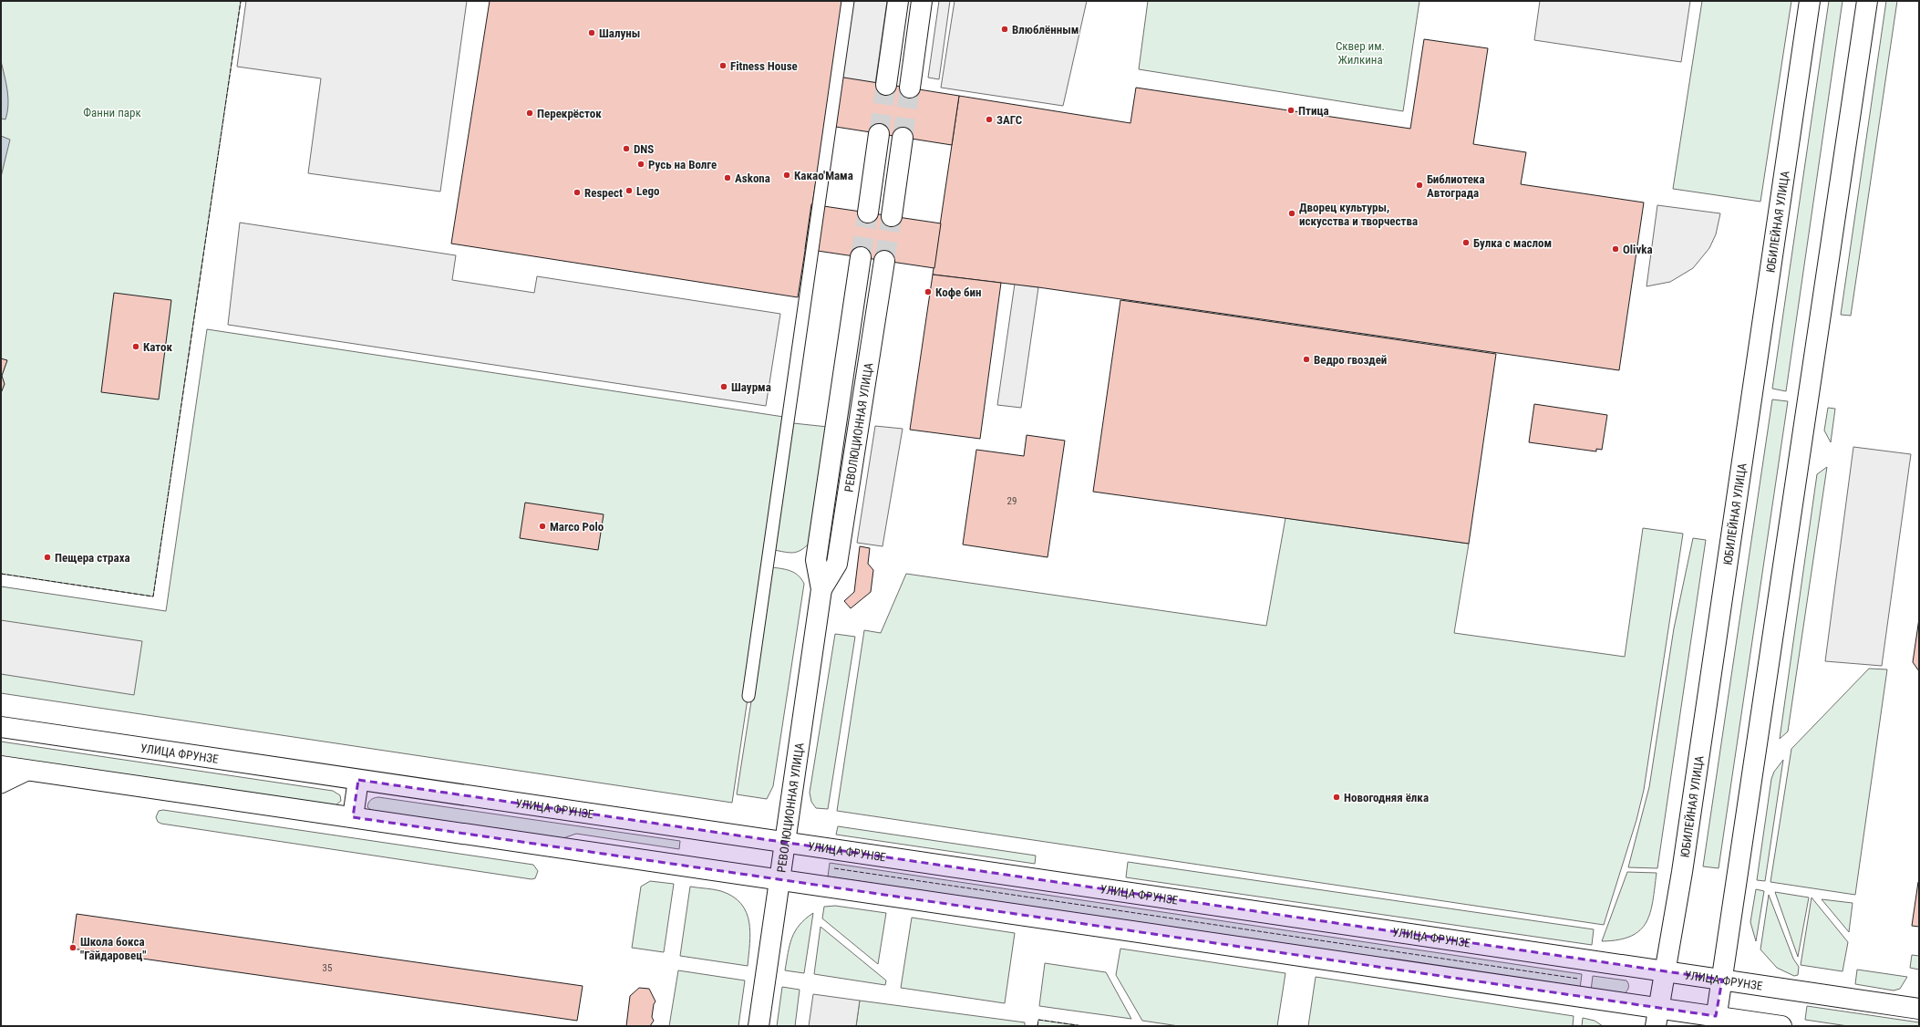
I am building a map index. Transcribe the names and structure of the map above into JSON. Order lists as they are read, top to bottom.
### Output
{
  "streets": {
    "main road": ["ЮБИЛЕЙНАЯ УЛИЦА", "РЕВОЛЮЦИОННАЯ УЛИЦА", "УЛИЦА ФРУНЗЕ"]
  },
  "crossings": [
    ["ЮБИЛЕЙНАЯ УЛИЦА", "УЛИЦА ФРУНЗЕ"],
    ["РЕВОЛЮЦИОННАЯ УЛИЦА", "УЛИЦА ФРУНЗЕ"]
  ],
  "parks": ["Сквер им. Жилкина", "Фанни парк"],
  "places": [
    "Влюблённым",
    "Шалуны",
    "Fitness House",
    "Птица",
    "Перекрёсток",
    "ЗАГС",
    "DNS",
    "Русь на Волге",
    "Какао'Мама",
    "Askona",
    "Библиотека Автограда",
    "Lego",
    "Respect",
    "Дворец культуры, искусства и творчества",
    "Булка с маслом",
    "Olivka",
    "Кофе бин",
    "Каток",
    "Ведро гвоздей",
    "Шаурма",
    "Marco Polo",
    "Пещера страха",
    "Новогодняя ёлка",
    "Школа бокса \"Гайдаровец\""
  ],
  "house_numbers": ["29", "35"]
}
